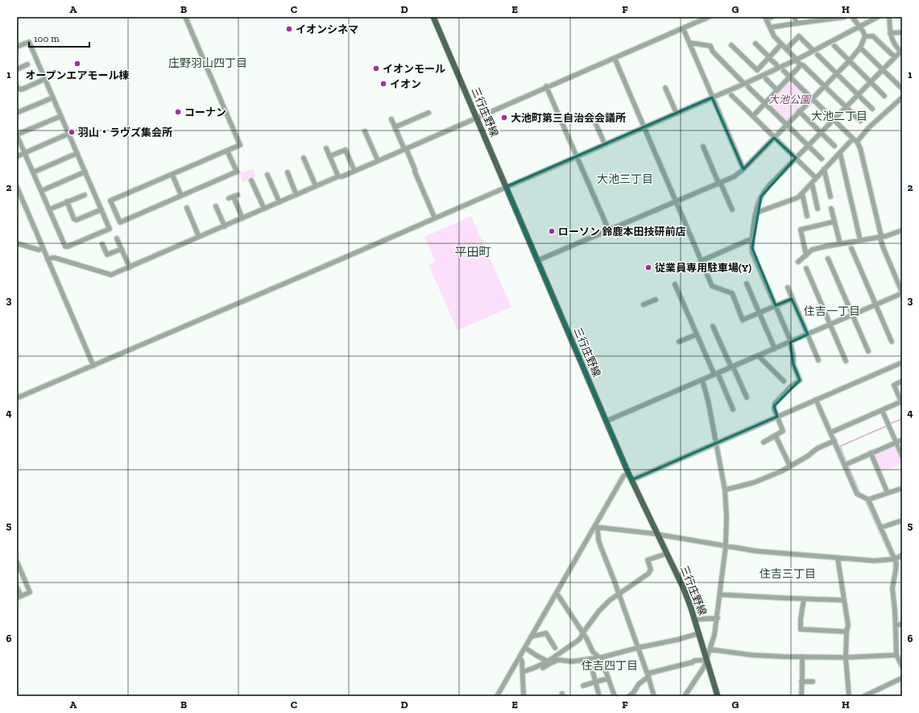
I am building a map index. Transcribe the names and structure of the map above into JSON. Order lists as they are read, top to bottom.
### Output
{
  "streets": {
    "main road": ["三行庄野線"]
  },
  "districts": [
    "庄野羽山四丁目",
    "大池二丁目",
    "大池三丁目",
    "平田町",
    "住吉一丁目",
    "住吉三丁目",
    "住吉四丁目"
  ],
  "parks": ["大池公園"],
  "places": [
    "イオンシネマ",
    "オープンエアモール棟",
    "イオンモール",
    "イオン",
    "コーナン",
    "大池町第三自治会会議所",
    "羽山・ラヴズ集会所",
    "ローソン 鈴鹿本田技研前店",
    "従業員専用駐車場(Y)"
  ],
  "scale_bar": "100 m",
  "grid": {
    "columns": [
      "A",
      "B",
      "C",
      "D",
      "E",
      "F",
      "G",
      "H"
    ],
    "rows": [
      "1",
      "2",
      "3",
      "4",
      "5",
      "6"
    ]
  }
}
